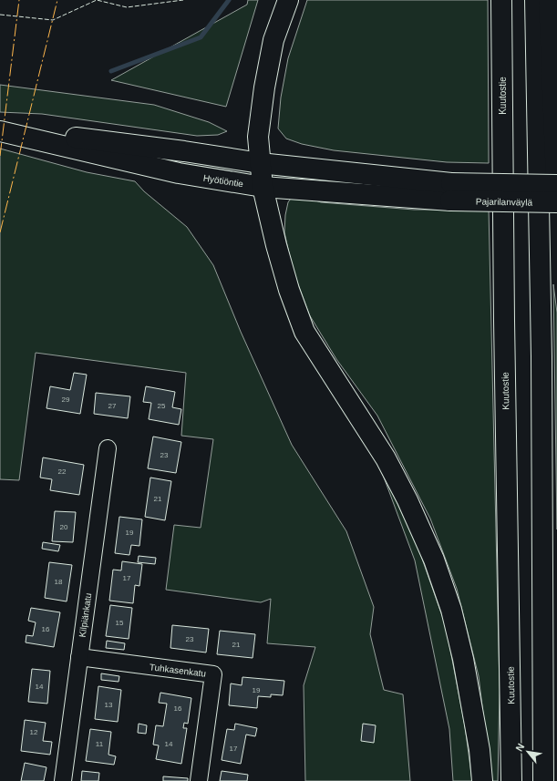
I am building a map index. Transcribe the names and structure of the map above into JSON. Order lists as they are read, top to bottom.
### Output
{
  "streets": {
    "main road": ["Kuutostie", "Hyötiöntie", "Pajarilanväylä"],
    "street": ["Kilpiänkatu", "Tuhkasenkatu"]
  },
  "crossings": [
    ["Hyötiöntie", "Pajarilanväylä"],
    ["Kilpiänkatu", "Tuhkasenkatu"]
  ],
  "house_numbers": [
    "29",
    "27",
    "25",
    "23",
    "22",
    "21",
    "20",
    "19",
    "17",
    "18",
    "15",
    "16",
    "23",
    "21",
    "14",
    "19",
    "13",
    "16",
    "12",
    "11",
    "14",
    "17"
  ],
  "north": "top left"
}
